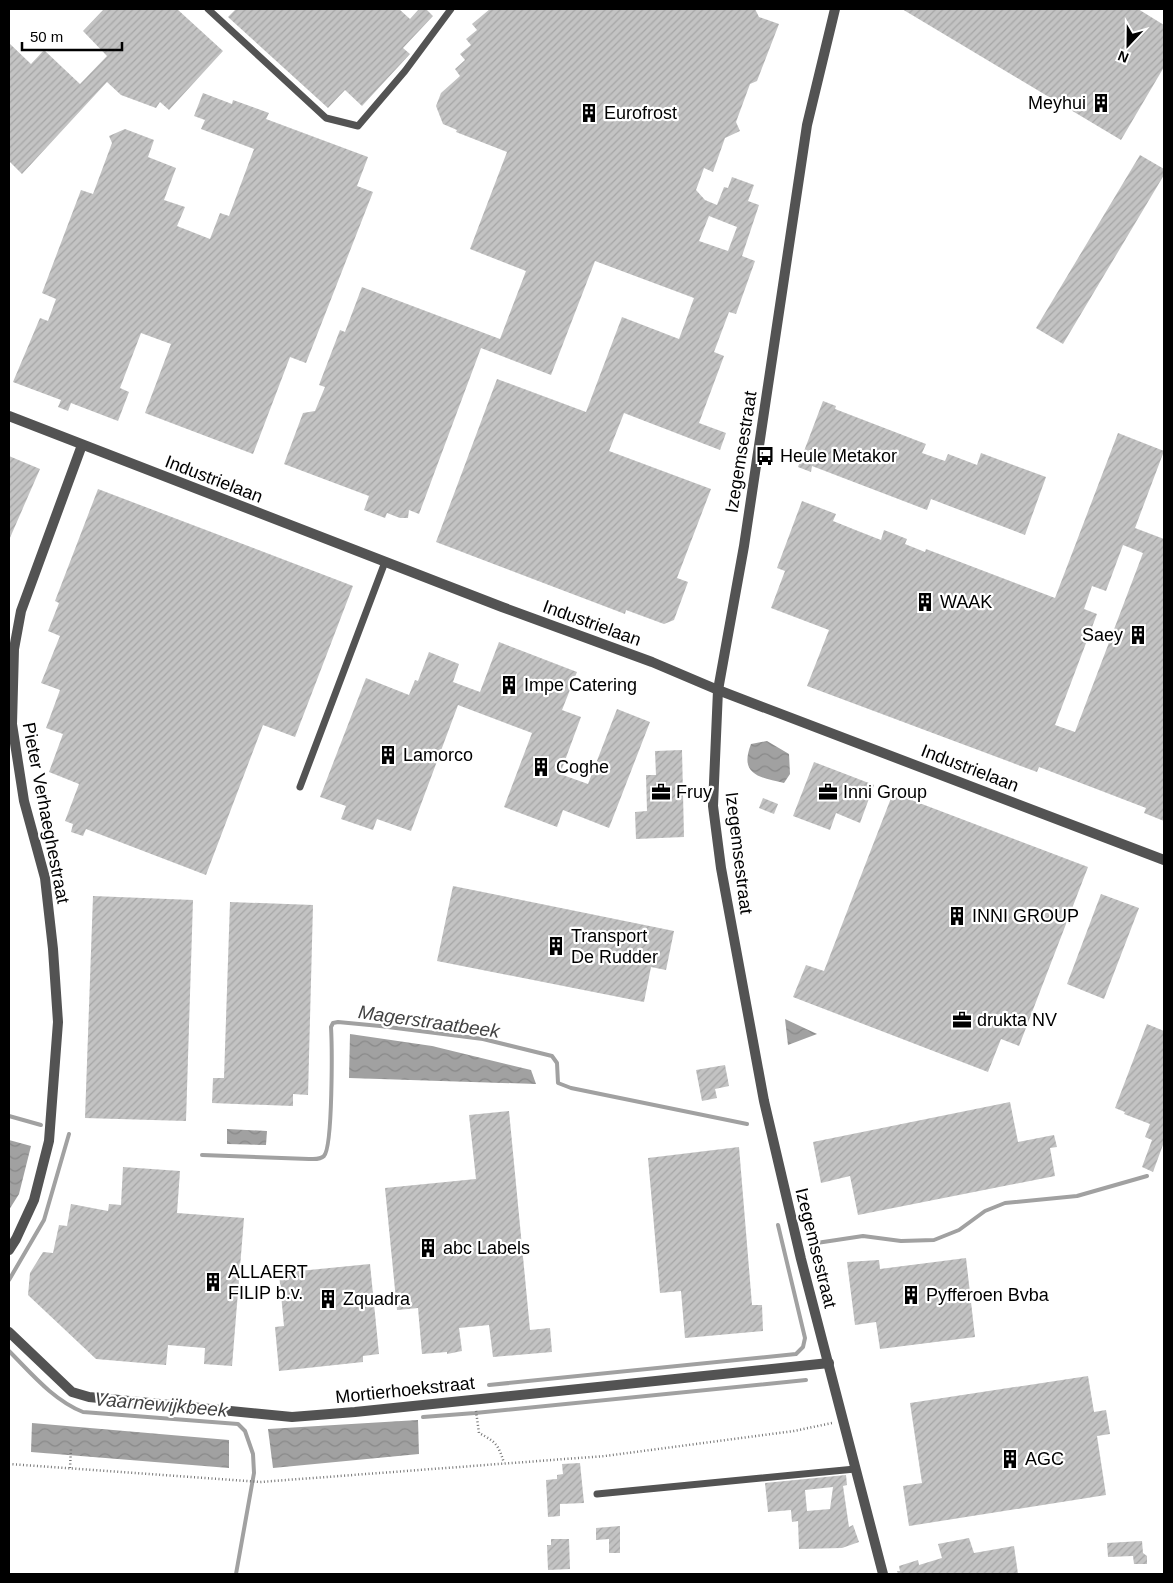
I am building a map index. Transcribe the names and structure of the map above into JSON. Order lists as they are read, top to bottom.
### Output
{
  "streets": {
    "street": [
      "Izegemsestraat",
      "Industrielaan",
      "Pieter Verhaeghestraat",
      "Mortierhoekstraat"
    ]
  },
  "crossings": [
    ["Izegemsestraat", "Industrielaan"],
    ["Izegemsestraat", "Mortierhoekstraat"],
    ["Industrielaan", "Pieter Verhaeghestraat"]
  ],
  "water": ["Magerstraatbeek", "Vaarnewijkbeek"],
  "places": {
    "building": [
      "Meyhui",
      "Eurofrost",
      "WAAK",
      "Saey",
      "Impe Catering",
      "Lamorco",
      "Coghe",
      "INNI GROUP",
      "Transport De Rudder",
      "abc Labels",
      "ALLAERT FILIP b.v.",
      "Pyfferoen Bvba",
      "Zquadra",
      "AGC"
    ],
    "bus stop": ["Heule Metakor"],
    "office": ["Fruy", "Inni Group", "drukta NV"]
  },
  "scale_bar": "50 m",
  "north": "bottom"
}
